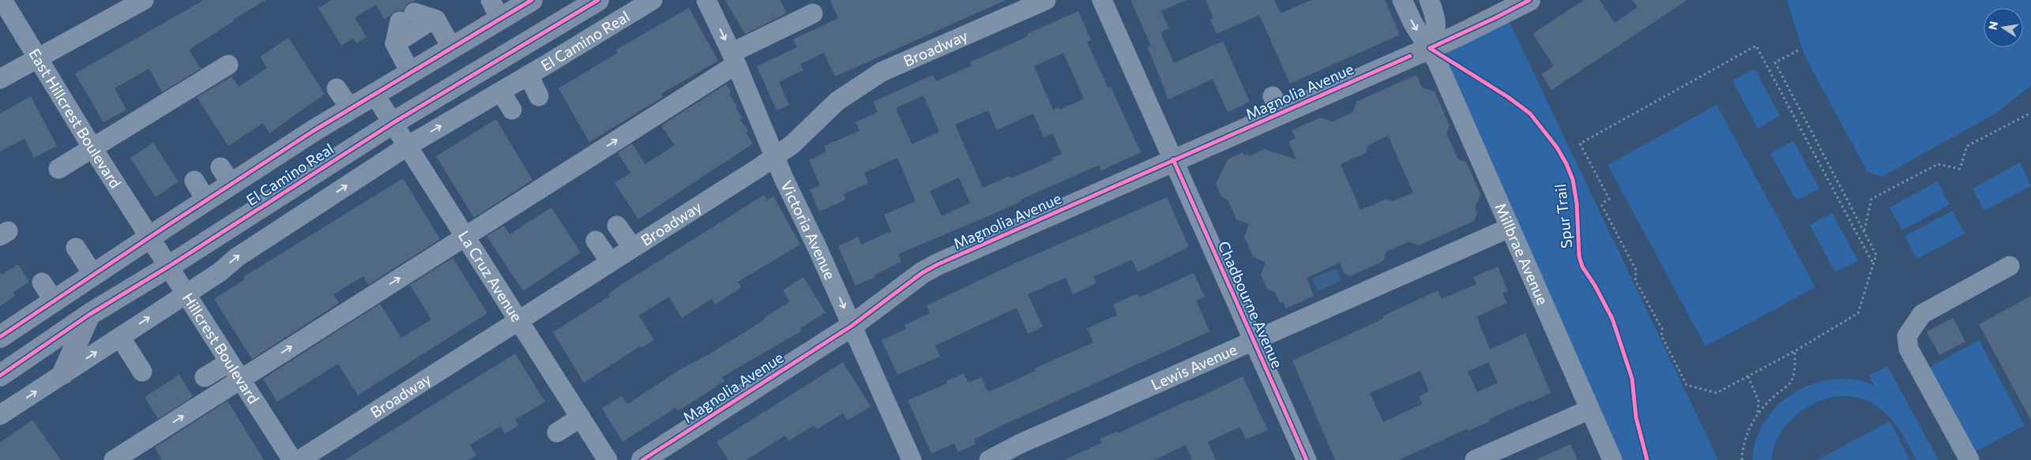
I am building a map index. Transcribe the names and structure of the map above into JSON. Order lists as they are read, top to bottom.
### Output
{
  "streets": {
    "main road": ["El Camino Real", "Magnolia Avenue"],
    "street": [
      "Broadway",
      "East Hillcrest Boulevard",
      "Victoria Avenue",
      "Millbrae Avenue",
      "La Cruz Avenue",
      "Chadbourne Avenue",
      "Hillcrest Boulevard",
      "Lewis Avenue"
    ],
    "cycle path": ["Spur Trail"]
  },
  "crossings": [
    ["El Camino Real", "East Hillcrest Boulevard"],
    ["El Camino Real", "La Cruz Avenue"],
    ["El Camino Real", "Hillcrest Boulevard"],
    ["Broadway", "Victoria Avenue"],
    ["Broadway", "La Cruz Avenue"],
    ["Magnolia Avenue", "Victoria Avenue"],
    ["Magnolia Avenue", "Millbrae Avenue"],
    ["Magnolia Avenue", "Chadbourne Avenue"],
    ["East Hillcrest Boulevard", "Hillcrest Boulevard"],
    ["Millbrae Avenue", "Lewis Avenue"],
    ["Chadbourne Avenue", "Lewis Avenue"]
  ],
  "one_way": ["Victoria Avenue"],
  "north": "left"
}
